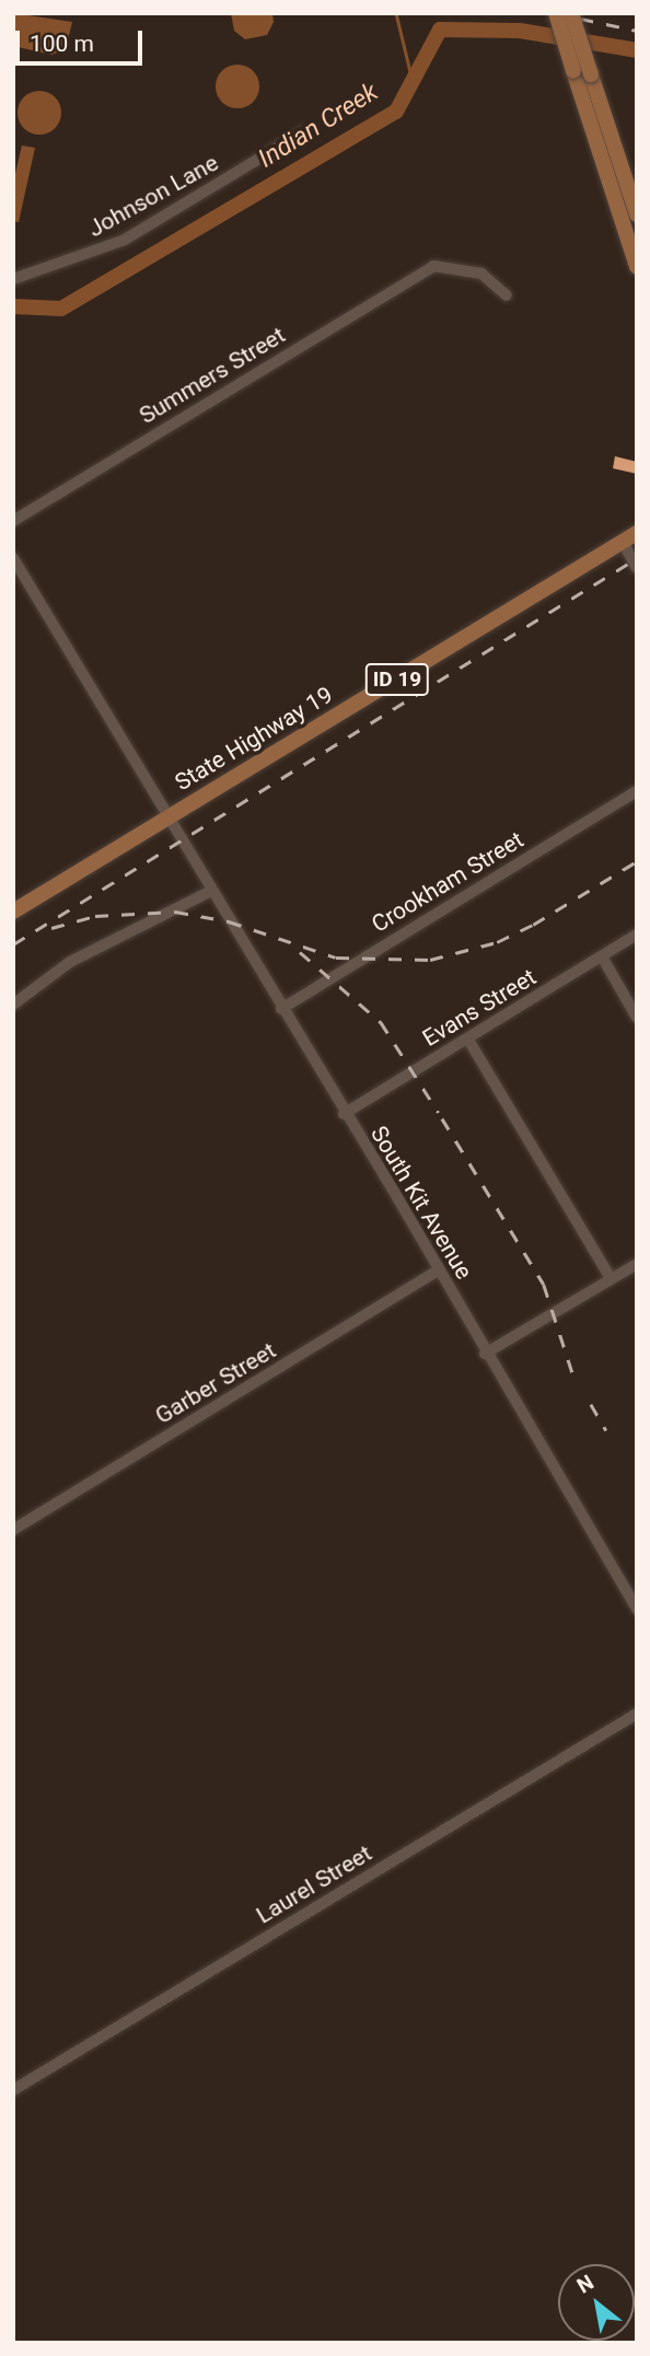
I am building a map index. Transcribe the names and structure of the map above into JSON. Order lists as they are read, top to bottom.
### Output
{
  "streets": {
    "main road": ["ID 19", "State Highway 19"],
    "street": [
      "Johnson Lane",
      "Summers Street",
      "Crookham Street",
      "Evans Street",
      "South Kit Avenue",
      "Garber Street",
      "Laurel Street"
    ]
  },
  "crossings": [
    ["State Highway 19", "South Kit Avenue"],
    ["Crookham Street", "South Kit Avenue"],
    ["Evans Street", "South Kit Avenue"],
    ["South Kit Avenue", "Garber Street"]
  ],
  "water": ["Indian Creek"],
  "scale_bar": "100 m",
  "north": "top left"
}
